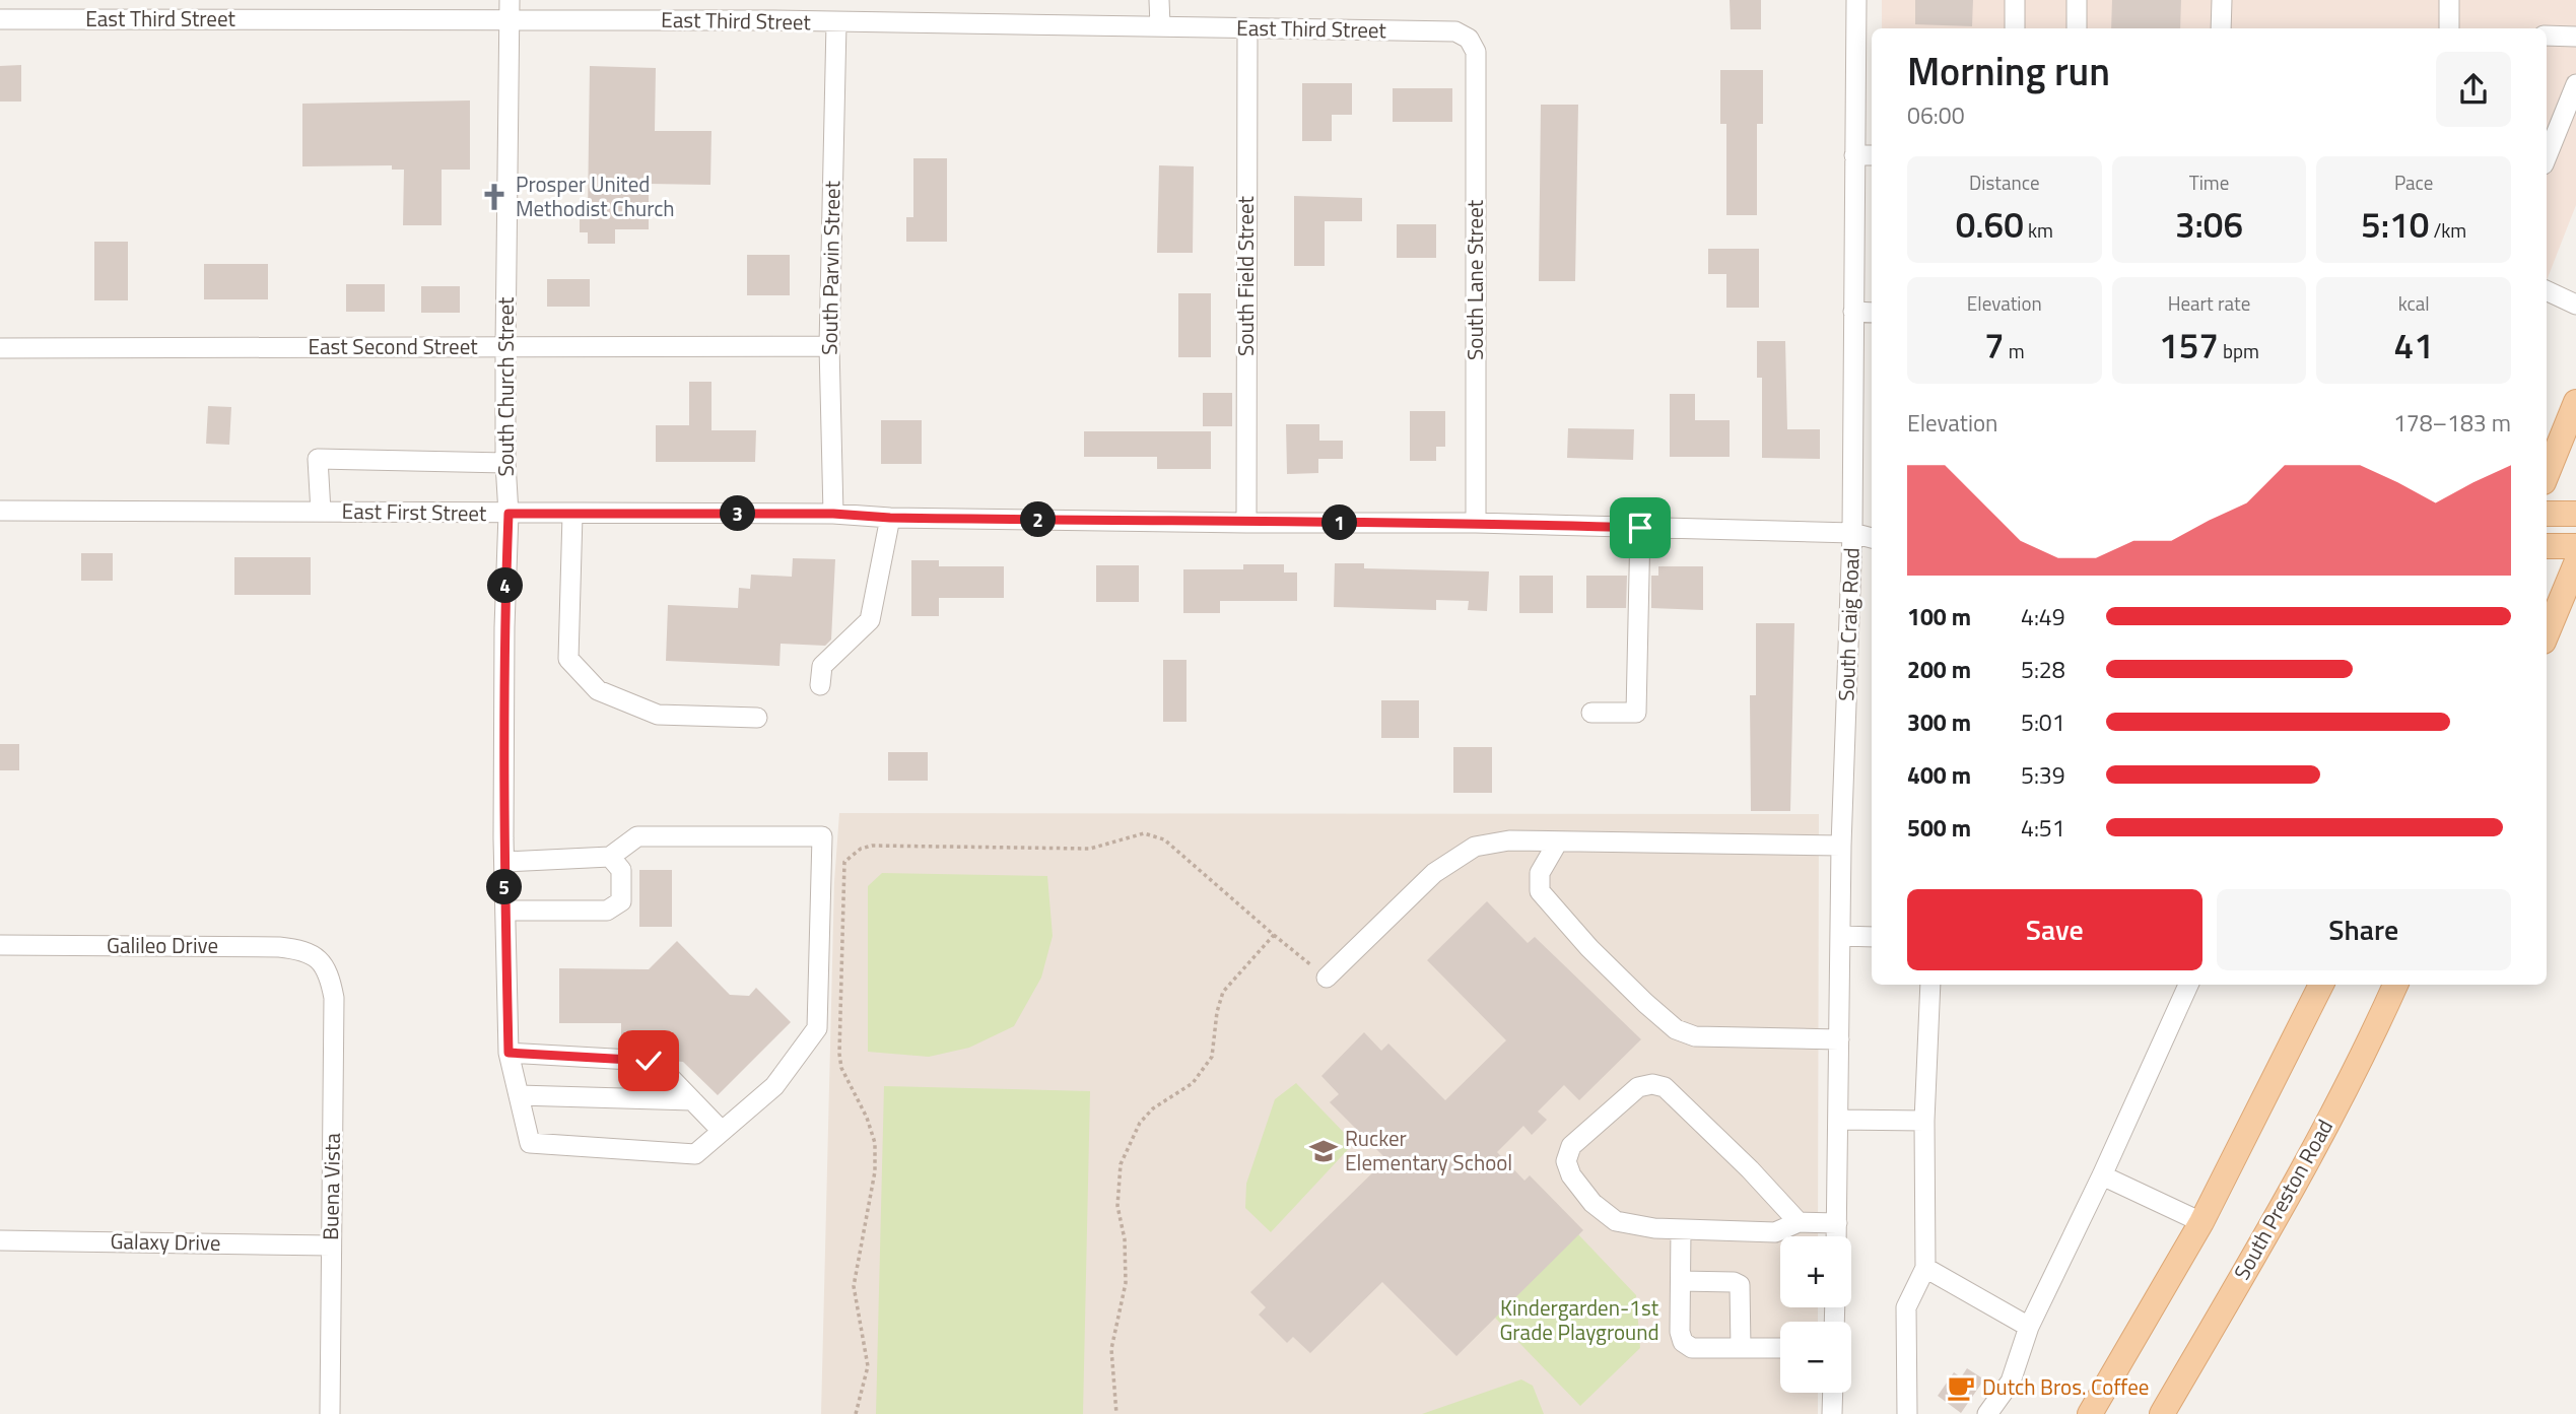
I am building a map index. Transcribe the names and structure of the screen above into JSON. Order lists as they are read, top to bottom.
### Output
{
  "streets": {
    "main road": ["South Preston Road"],
    "street": [
      "East Third Street",
      "South Parvin Street",
      "South Field Street",
      "South Lane Street",
      "East Second Street",
      "South Church Street",
      "East First Street",
      "South Craig Road",
      "Galileo Drive",
      "Buena Vista",
      "Galaxy Drive"
    ]
  },
  "crossings": [
    ["East Third Street", "South Parvin Street"],
    ["East Third Street", "South Field Street"],
    ["East Third Street", "South Lane Street"],
    ["East Third Street", "South Church Street"],
    ["South Parvin Street", "East Second Street"],
    ["South Parvin Street", "East First Street"],
    ["South Field Street", "East First Street"],
    ["South Lane Street", "East First Street"],
    ["East Second Street", "South Church Street"],
    ["South Church Street", "East First Street"],
    ["East First Street", "South Craig Road"],
    ["Galileo Drive", "Buena Vista"],
    ["Buena Vista", "Galaxy Drive"]
  ],
  "parks": ["Kindergarden-1st Grade Playground"],
  "places": {
    "church": ["Prosper United Methodist Church"],
    "school or university": ["Rucker Elementary School"],
    "cafe": ["Dutch Bros. Coffee"]
  },
  "page": {
    "heading": ["Morning run", "06:00"],
    "stats": [
      ["Distance", "0.60 km"],
      ["Time", "3:06"],
      ["Pace", "5:10 /km"],
      ["Elevation", "7 m"],
      ["Heart rate", "157 bpm"],
      ["kcal", "41"]
    ],
    "chart": ["Elevation", "178–183 m"],
    "pins": [
      "3",
      "2",
      "1",
      "4",
      "5"
    ],
    "list": [
      {
        "name": "100 m",
        "note": "4:49"
      },
      {
        "name": "200 m",
        "note": "5:28"
      },
      {
        "name": "300 m",
        "note": "5:01"
      },
      {
        "name": "400 m",
        "note": "5:39"
      },
      {
        "name": "500 m",
        "note": "4:51"
      }
    ],
    "buttons": ["Save", "Share"],
    "map_buttons": ["+", "−"]
  }
}
